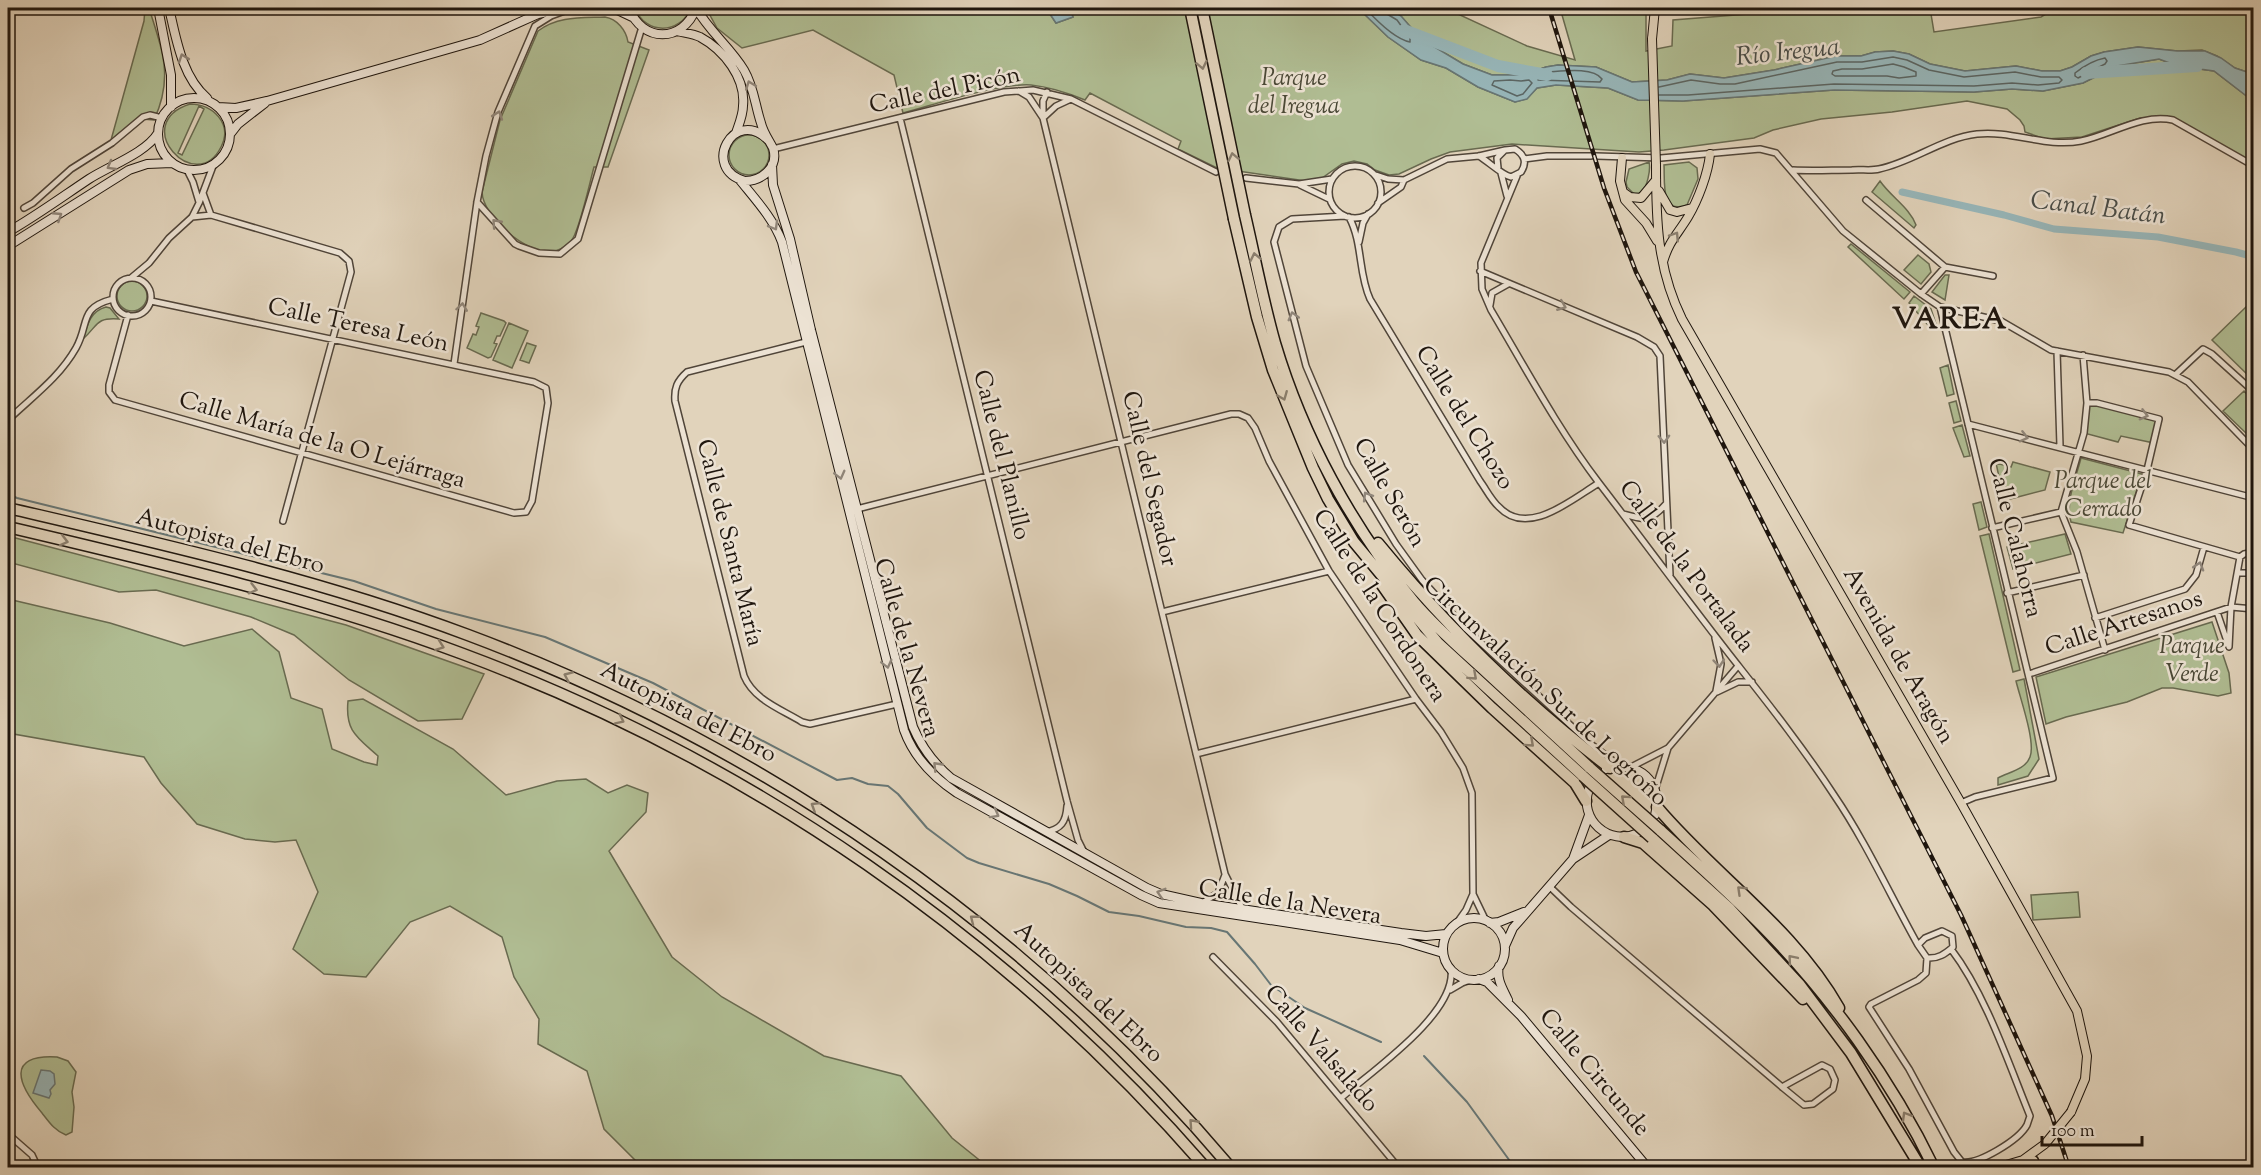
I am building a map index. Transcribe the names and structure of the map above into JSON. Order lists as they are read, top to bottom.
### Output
{
  "streets": {
    "highway": ["Autopista del Ebro", "Circunvalación Sur de Logroño"],
    "main road": ["Calle de la Nevera", "Avenida de Aragón", "Calle Circunde"],
    "street": [
      "Calle del Picón",
      "Calle Teresa León",
      "Calle del Chozo",
      "Calle María de la O Lejárraga",
      "Calle del Planillo",
      "Calle del Segador",
      "Calle Serón",
      "Calle Calahorra",
      "Calle de Santa María",
      "Calle de la Portalada",
      "Calle de la Cordonera",
      "Calle Artesanos",
      "Calle Valsalado"
    ]
  },
  "crossings": [
    ["Calle del Picón", "Calle del Planillo"],
    ["Calle del Picón", "Calle del Segador"],
    ["Calle del Picón", "Calle de la Nevera"],
    ["Calle Teresa León", "Calle María de la O Lejárraga"],
    ["Calle del Chozo", "Calle Serón"],
    ["Calle del Chozo", "Calle de la Portalada"],
    ["Calle del Planillo", "Calle de la Cordonera"],
    ["Calle del Planillo", "Calle de la Nevera"],
    ["Calle del Segador", "Calle de la Cordonera"],
    ["Calle del Segador", "Calle de la Nevera"],
    ["Calle Calahorra", "Calle Artesanos"],
    ["Calle Calahorra", "Avenida de Aragón"],
    ["Calle de Santa María", "Calle de la Nevera"],
    ["Calle de la Cordonera", "Calle de la Nevera"],
    ["Calle de la Cordonera", "Calle Circunde"],
    ["Calle de la Nevera", "Calle Circunde"]
  ],
  "one_way": ["Calle Serón"],
  "districts": ["VAREA"],
  "water": ["Río Iregua", "Canal Batán"],
  "parks": ["Parque del Iregua", "Parque del Cerrado", "Parque Verde"],
  "scale_bar": "100 m"
}
